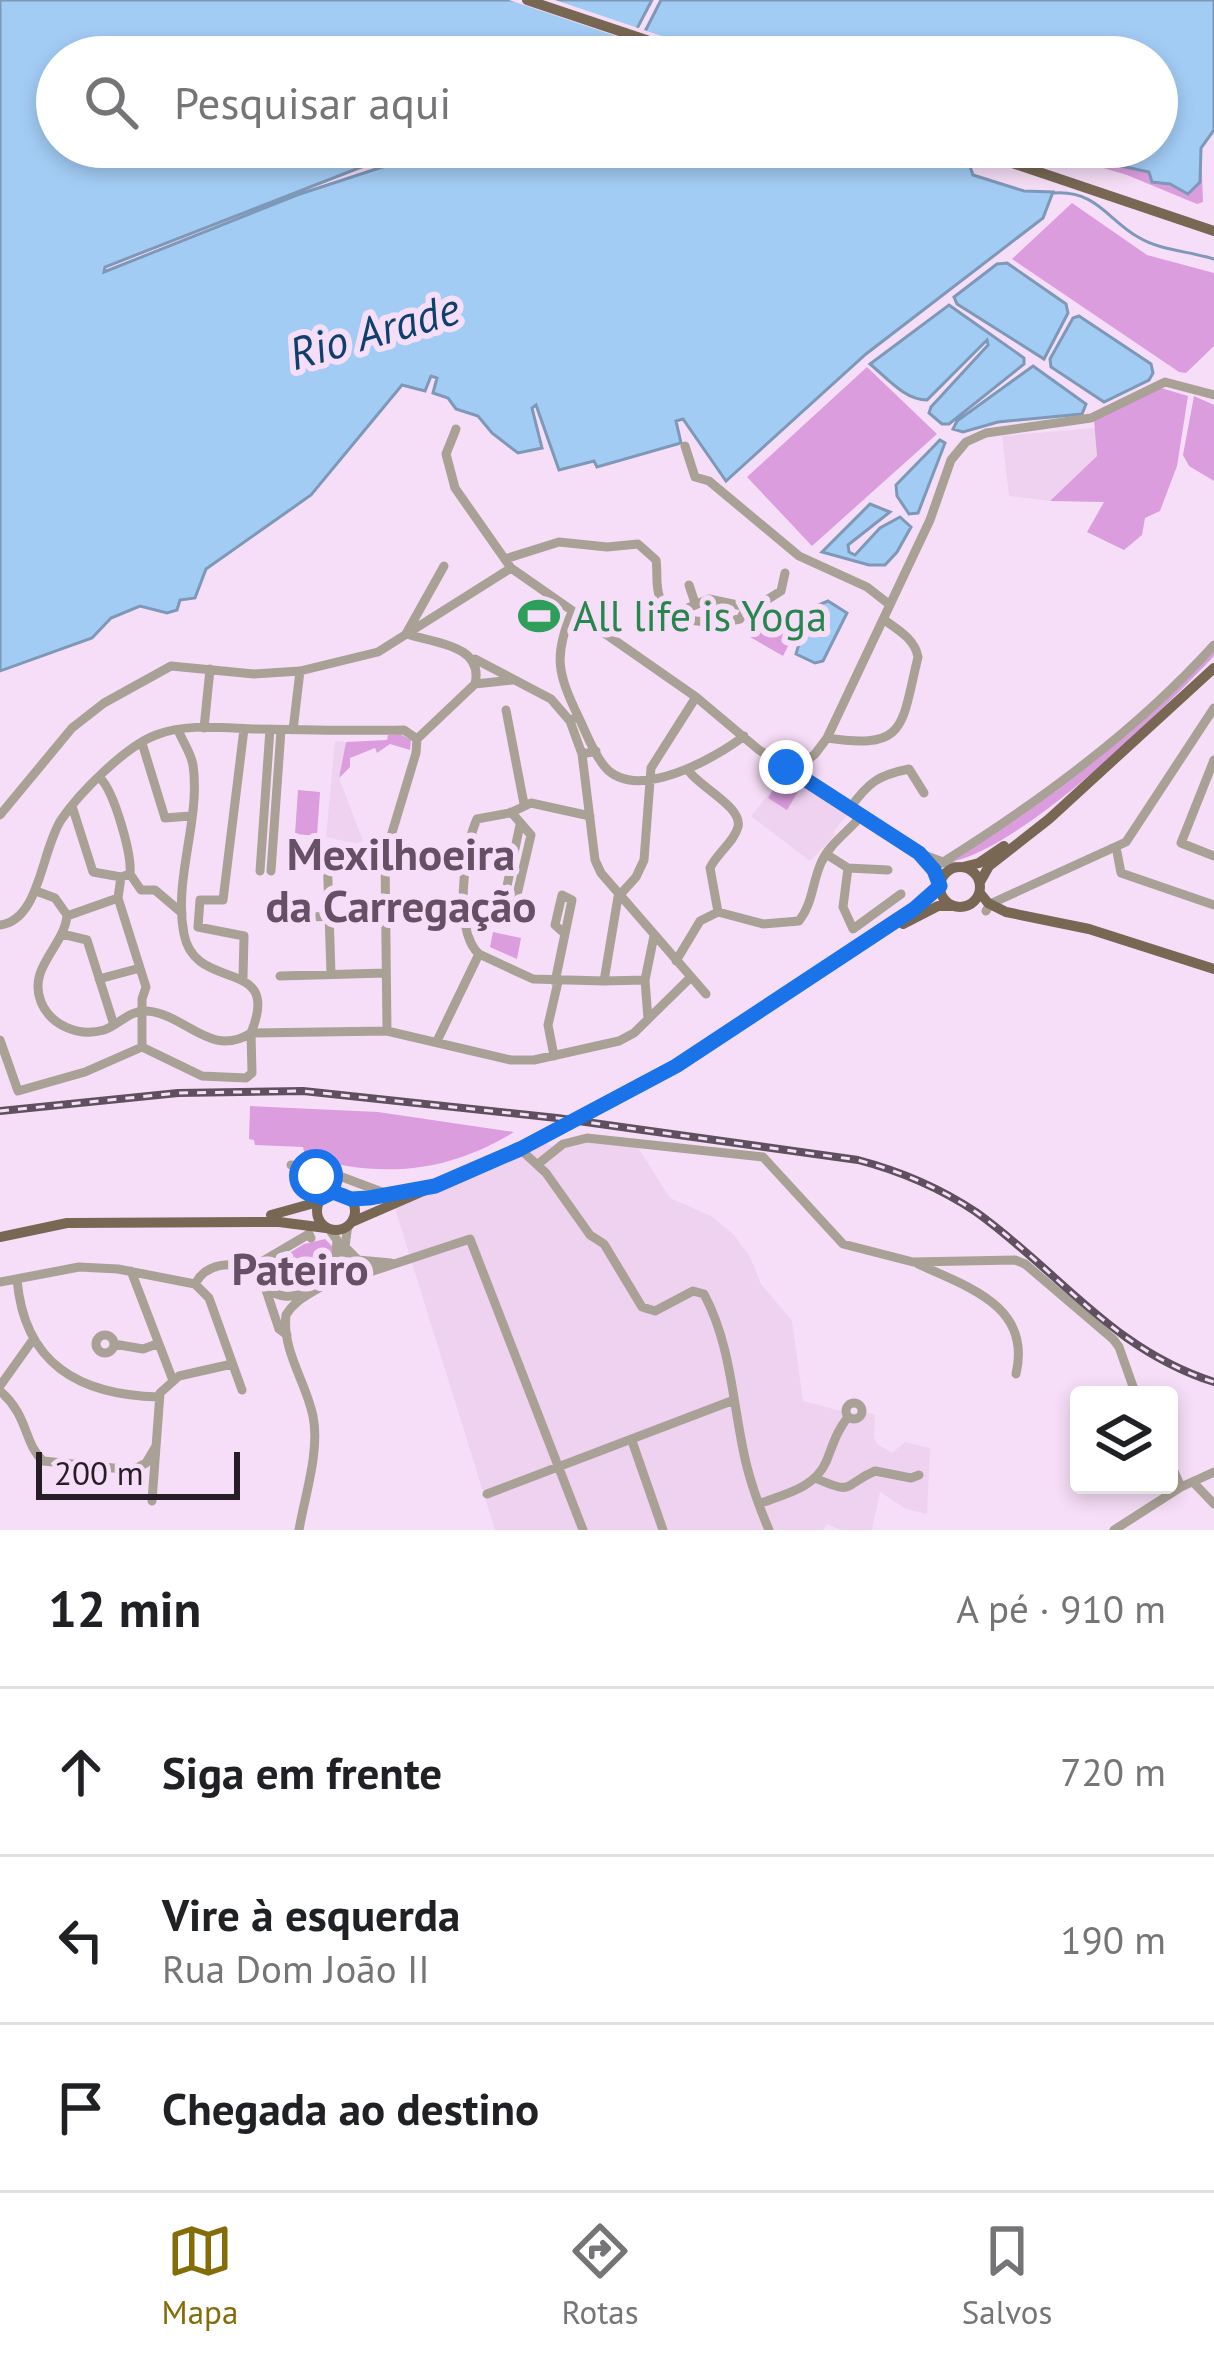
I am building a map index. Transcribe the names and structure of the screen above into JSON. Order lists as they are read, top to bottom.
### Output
{
  "districts": ["Mexilhoeira da Carregação", "Pateiro"],
  "water": ["Rio Arade"],
  "places": {
    "sports": ["All life is Yoga"]
  },
  "scale_bar": "200 m",
  "page": {
    "search": "Pesquisar aqui",
    "scale": "200 m",
    "heading": ["12 min", "A pé · 910 m"],
    "list": [
      ["Siga em frente", "720 m"],
      ["Vire à esquerda", "Rua Dom João II", "190 m"],
      "Chegada ao destino"
    ],
    "nav": ["Mapa", "Rotas", "Salvos"]
  }
}
